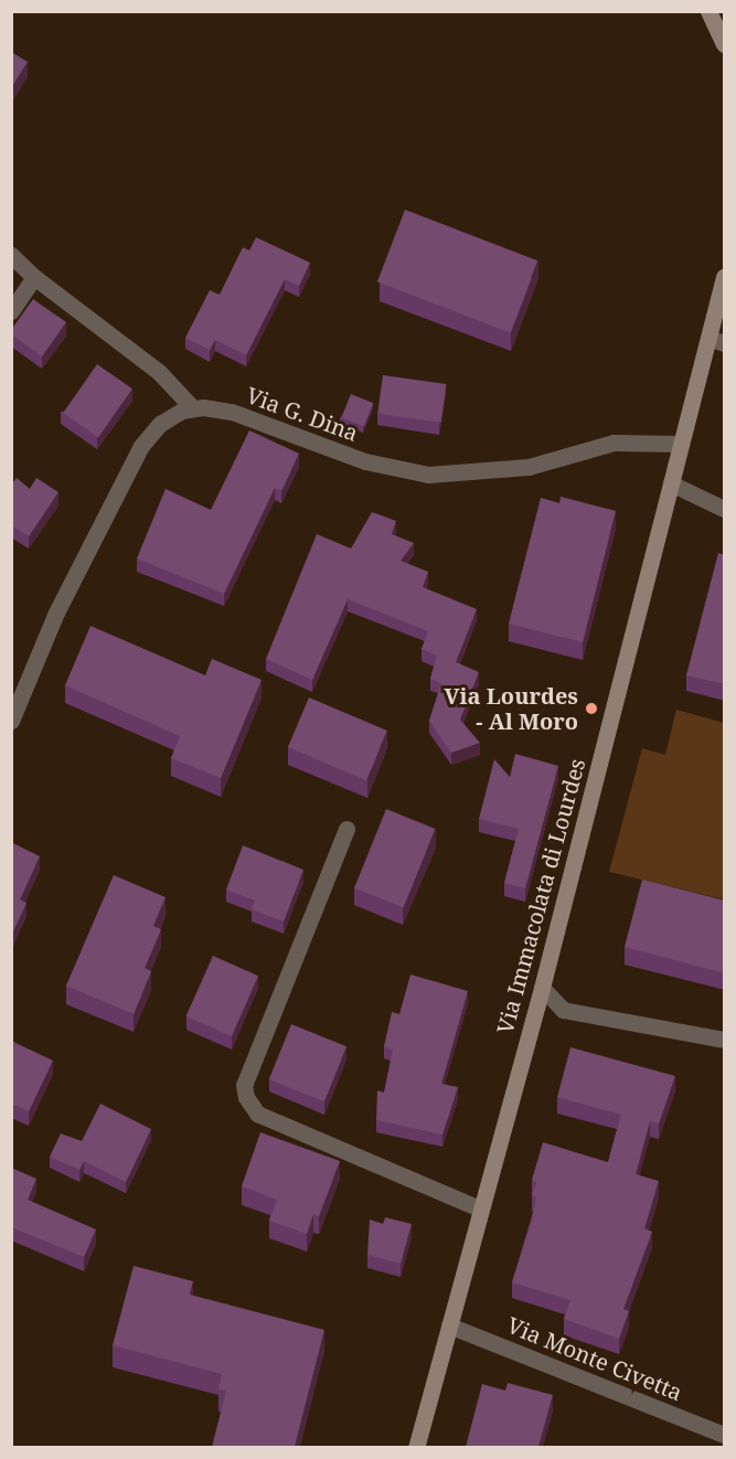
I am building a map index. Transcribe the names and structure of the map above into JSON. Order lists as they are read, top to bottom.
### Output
{
  "streets": {
    "main road": ["Via Immacolata di Lourdes"],
    "street": ["Via G. Dina", "Via Monte Civetta"]
  },
  "crossings": [
    ["Via G. Dina", "Via Immacolata di Lourdes"],
    ["Via Immacolata di Lourdes", "Via Monte Civetta"]
  ],
  "places": ["Via Lourdes - Al Moro"]
}
